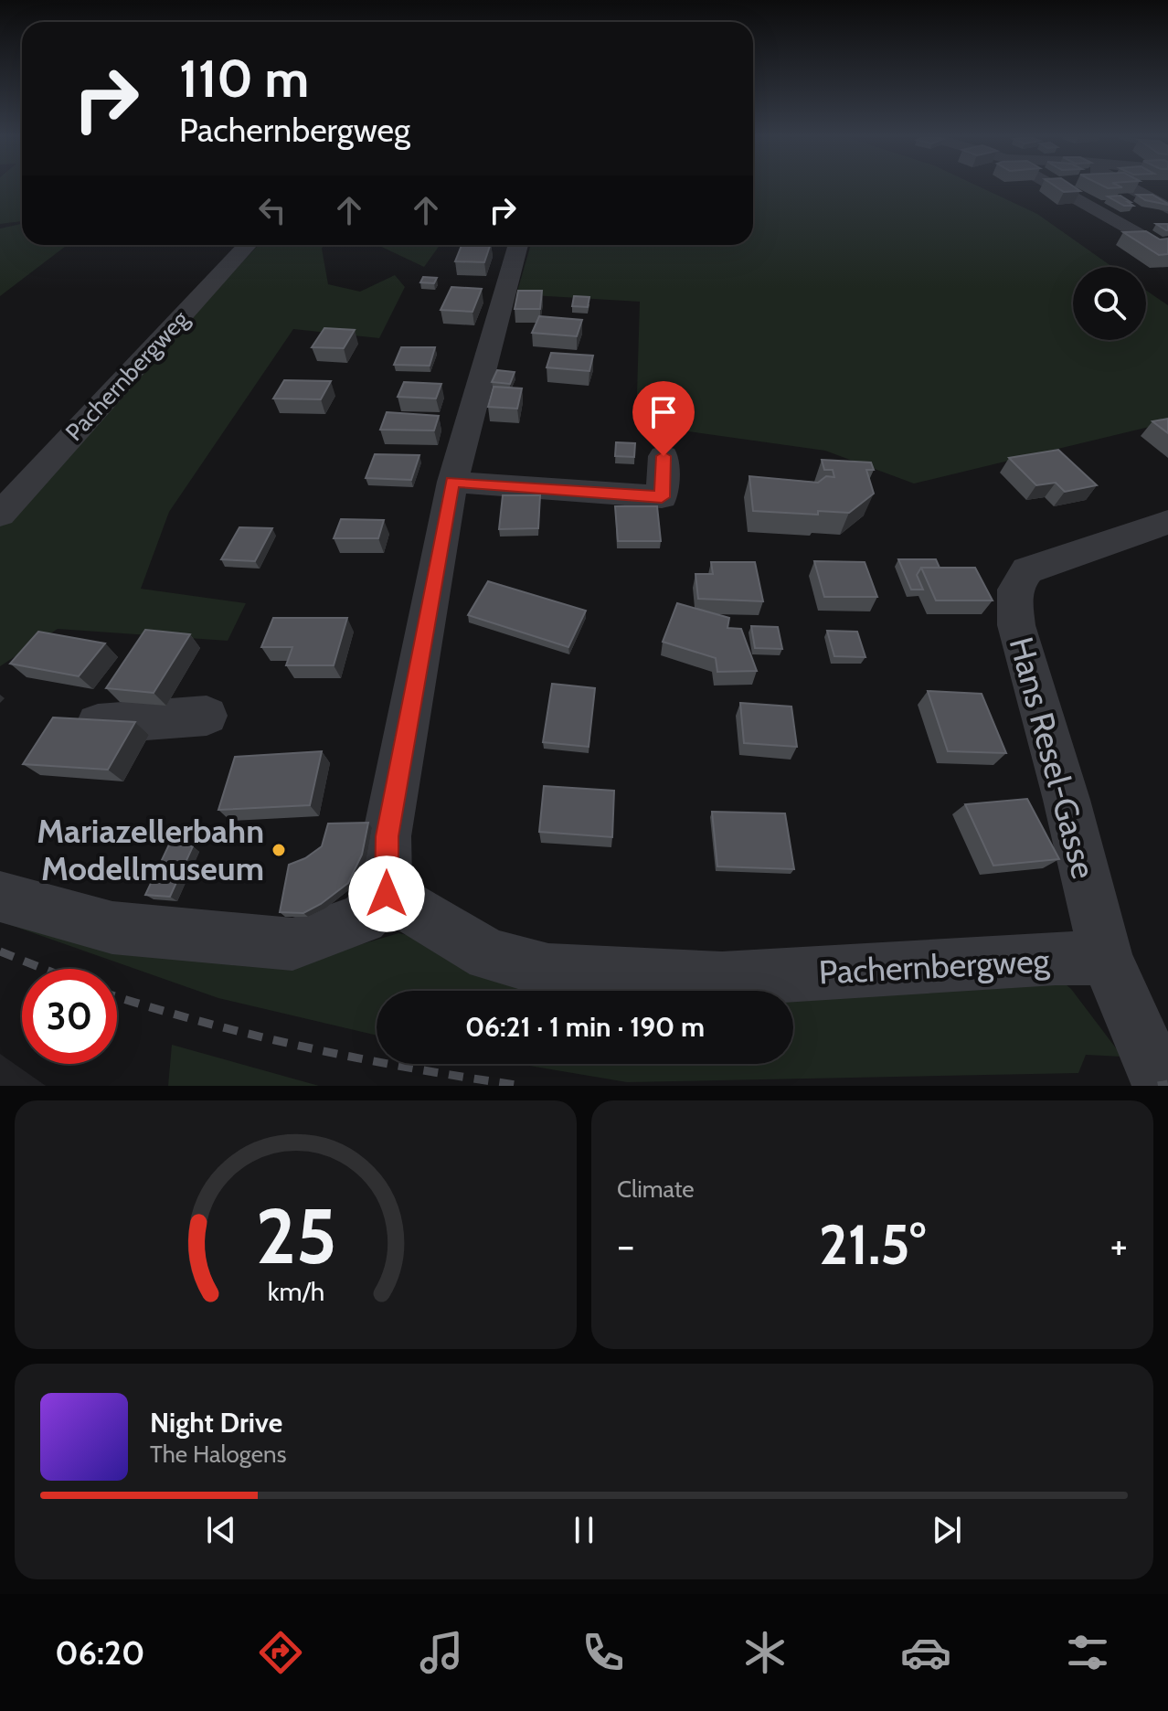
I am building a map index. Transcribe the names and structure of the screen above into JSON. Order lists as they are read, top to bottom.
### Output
{
  "streets": {
    "street": ["Pachernbergweg", "Hans Resel-Gasse"]
  },
  "crossings": [
    ["Pachernbergweg", "Hans Resel-Gasse"]
  ],
  "places": ["Mariazellerbahn Modellmuseum"],
  "page": {
    "turn": ["110 m", "Pachernbergweg"],
    "limit": "30",
    "trip": "06:21 · 1 min · 190 m",
    "tile": "Climate",
    "heat": ["−", "21.5°", "+"],
    "song": ["Night Drive", "The Halogens"],
    "tabs": "06:20",
    "gauge": ["25", "km/h"]
  }
}
